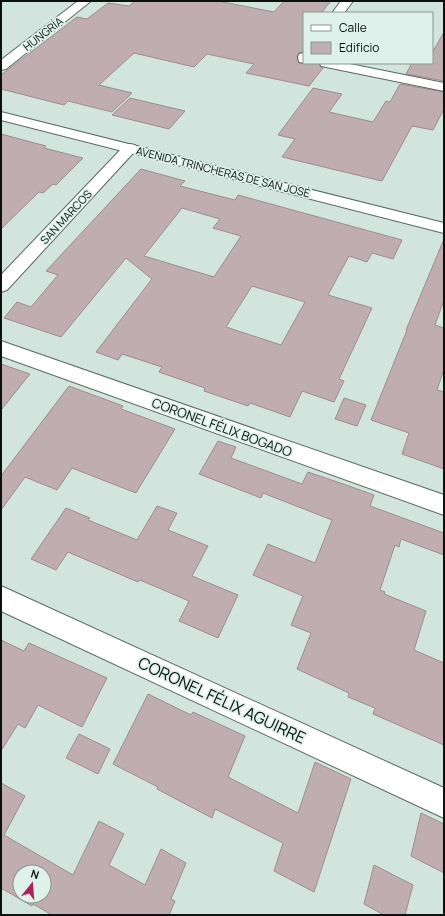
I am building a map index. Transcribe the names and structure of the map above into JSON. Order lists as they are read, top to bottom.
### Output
{
  "streets": {
    "street": [
      "HUNGRÍA",
      "AVENIDA TRINCHERAS DE SAN JOSÉ",
      "SAN MARCOS",
      "CORONEL FÉLIX BOGADO",
      "CORONEL FÉLIX AGUIRRE"
    ]
  },
  "crossings": [
    ["AVENIDA TRINCHERAS DE SAN JOSÉ", "SAN MARCOS"]
  ],
  "legend": ["Calle", "Edificio"],
  "north": "top"
}
